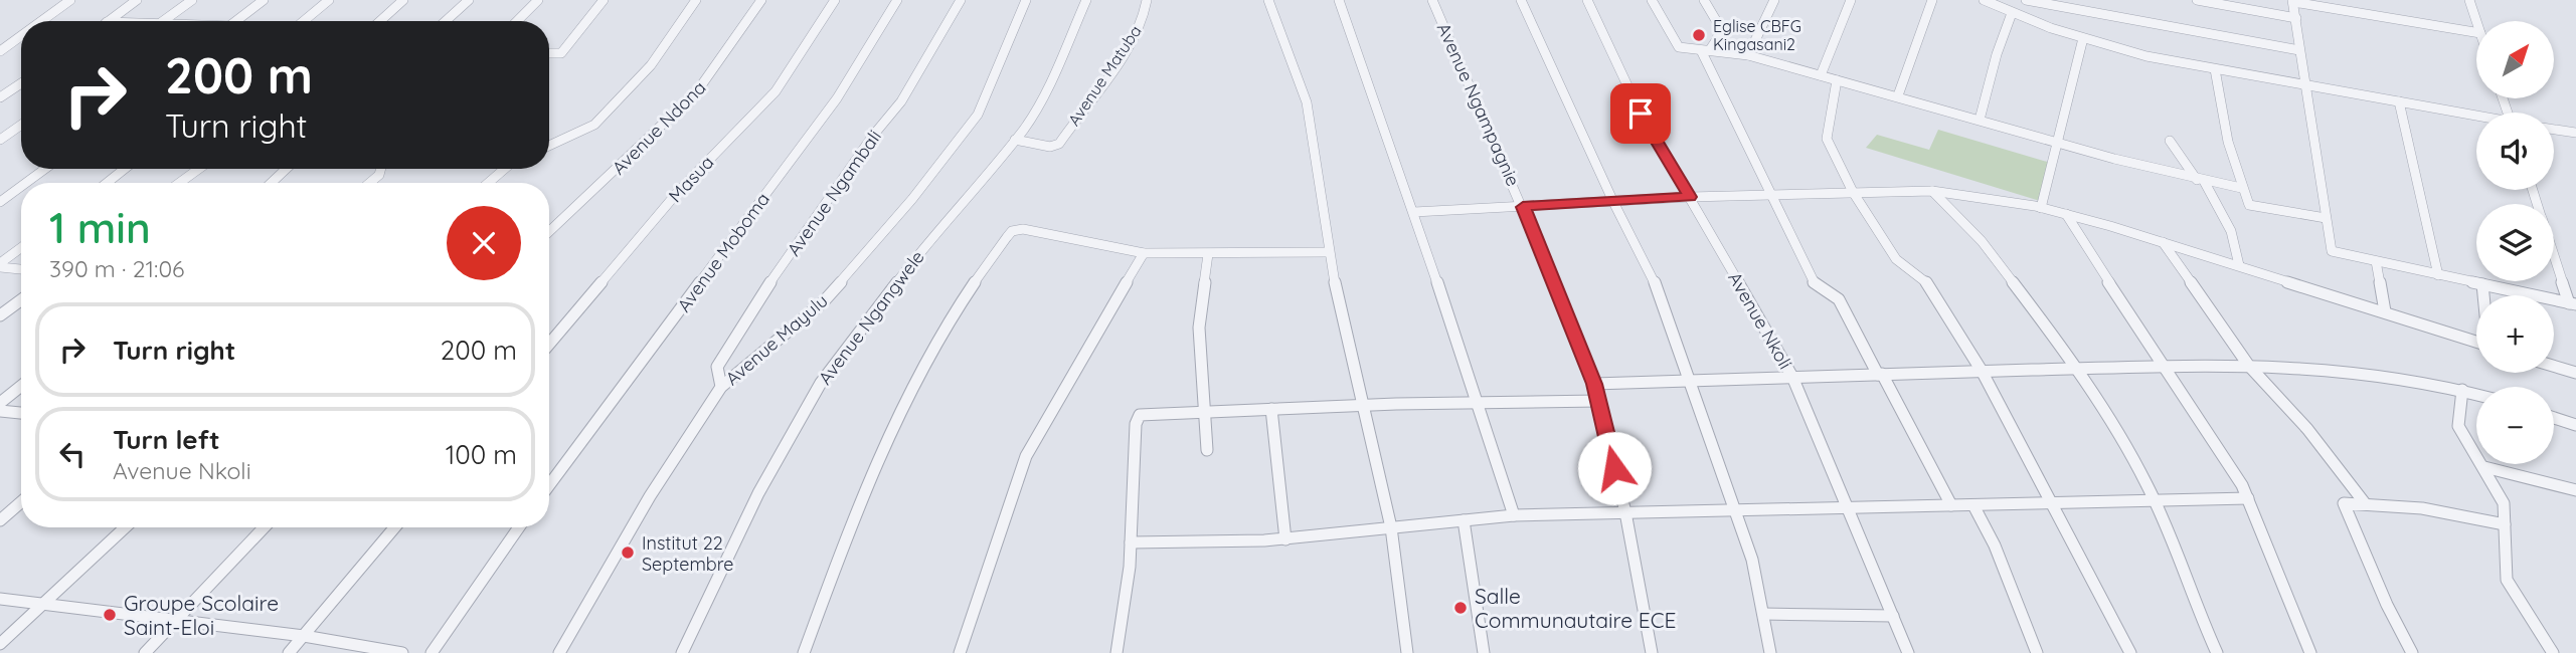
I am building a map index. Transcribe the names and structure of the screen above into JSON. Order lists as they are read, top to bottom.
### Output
{
  "streets": {
    "street": [
      "Avenue Matuba",
      "Avenue Ngampagnie",
      "Avenue Ndona",
      "Masua",
      "Avenue Ngambali",
      "Avenue Moboma",
      "Avenue Ngangwele",
      "Avenue Nkoli",
      "Avenue Mayulu"
    ]
  },
  "crossings": [
    ["Avenue Matuba", "Avenue Ngangwele"],
    ["Avenue Ngambali", "Avenue Mayulu"]
  ],
  "places": [
    "Eglise CBFG Kingasani2",
    "Institut 22 Septembre",
    "Salle Communautaire ECE",
    "Groupe Scolaire Saint-Eloi"
  ],
  "north": "top right",
  "page": {
    "map_buttons": ["+", "−"],
    "turn": ["200 m", "Turn right"],
    "heading": ["1 min", "390 m · 21:06"],
    "list": [
      {
        "name": "Turn right",
        "value": "200 m"
      },
      {
        "name": "Turn left",
        "note": "Avenue Nkoli",
        "value": "100 m"
      }
    ]
  }
}
